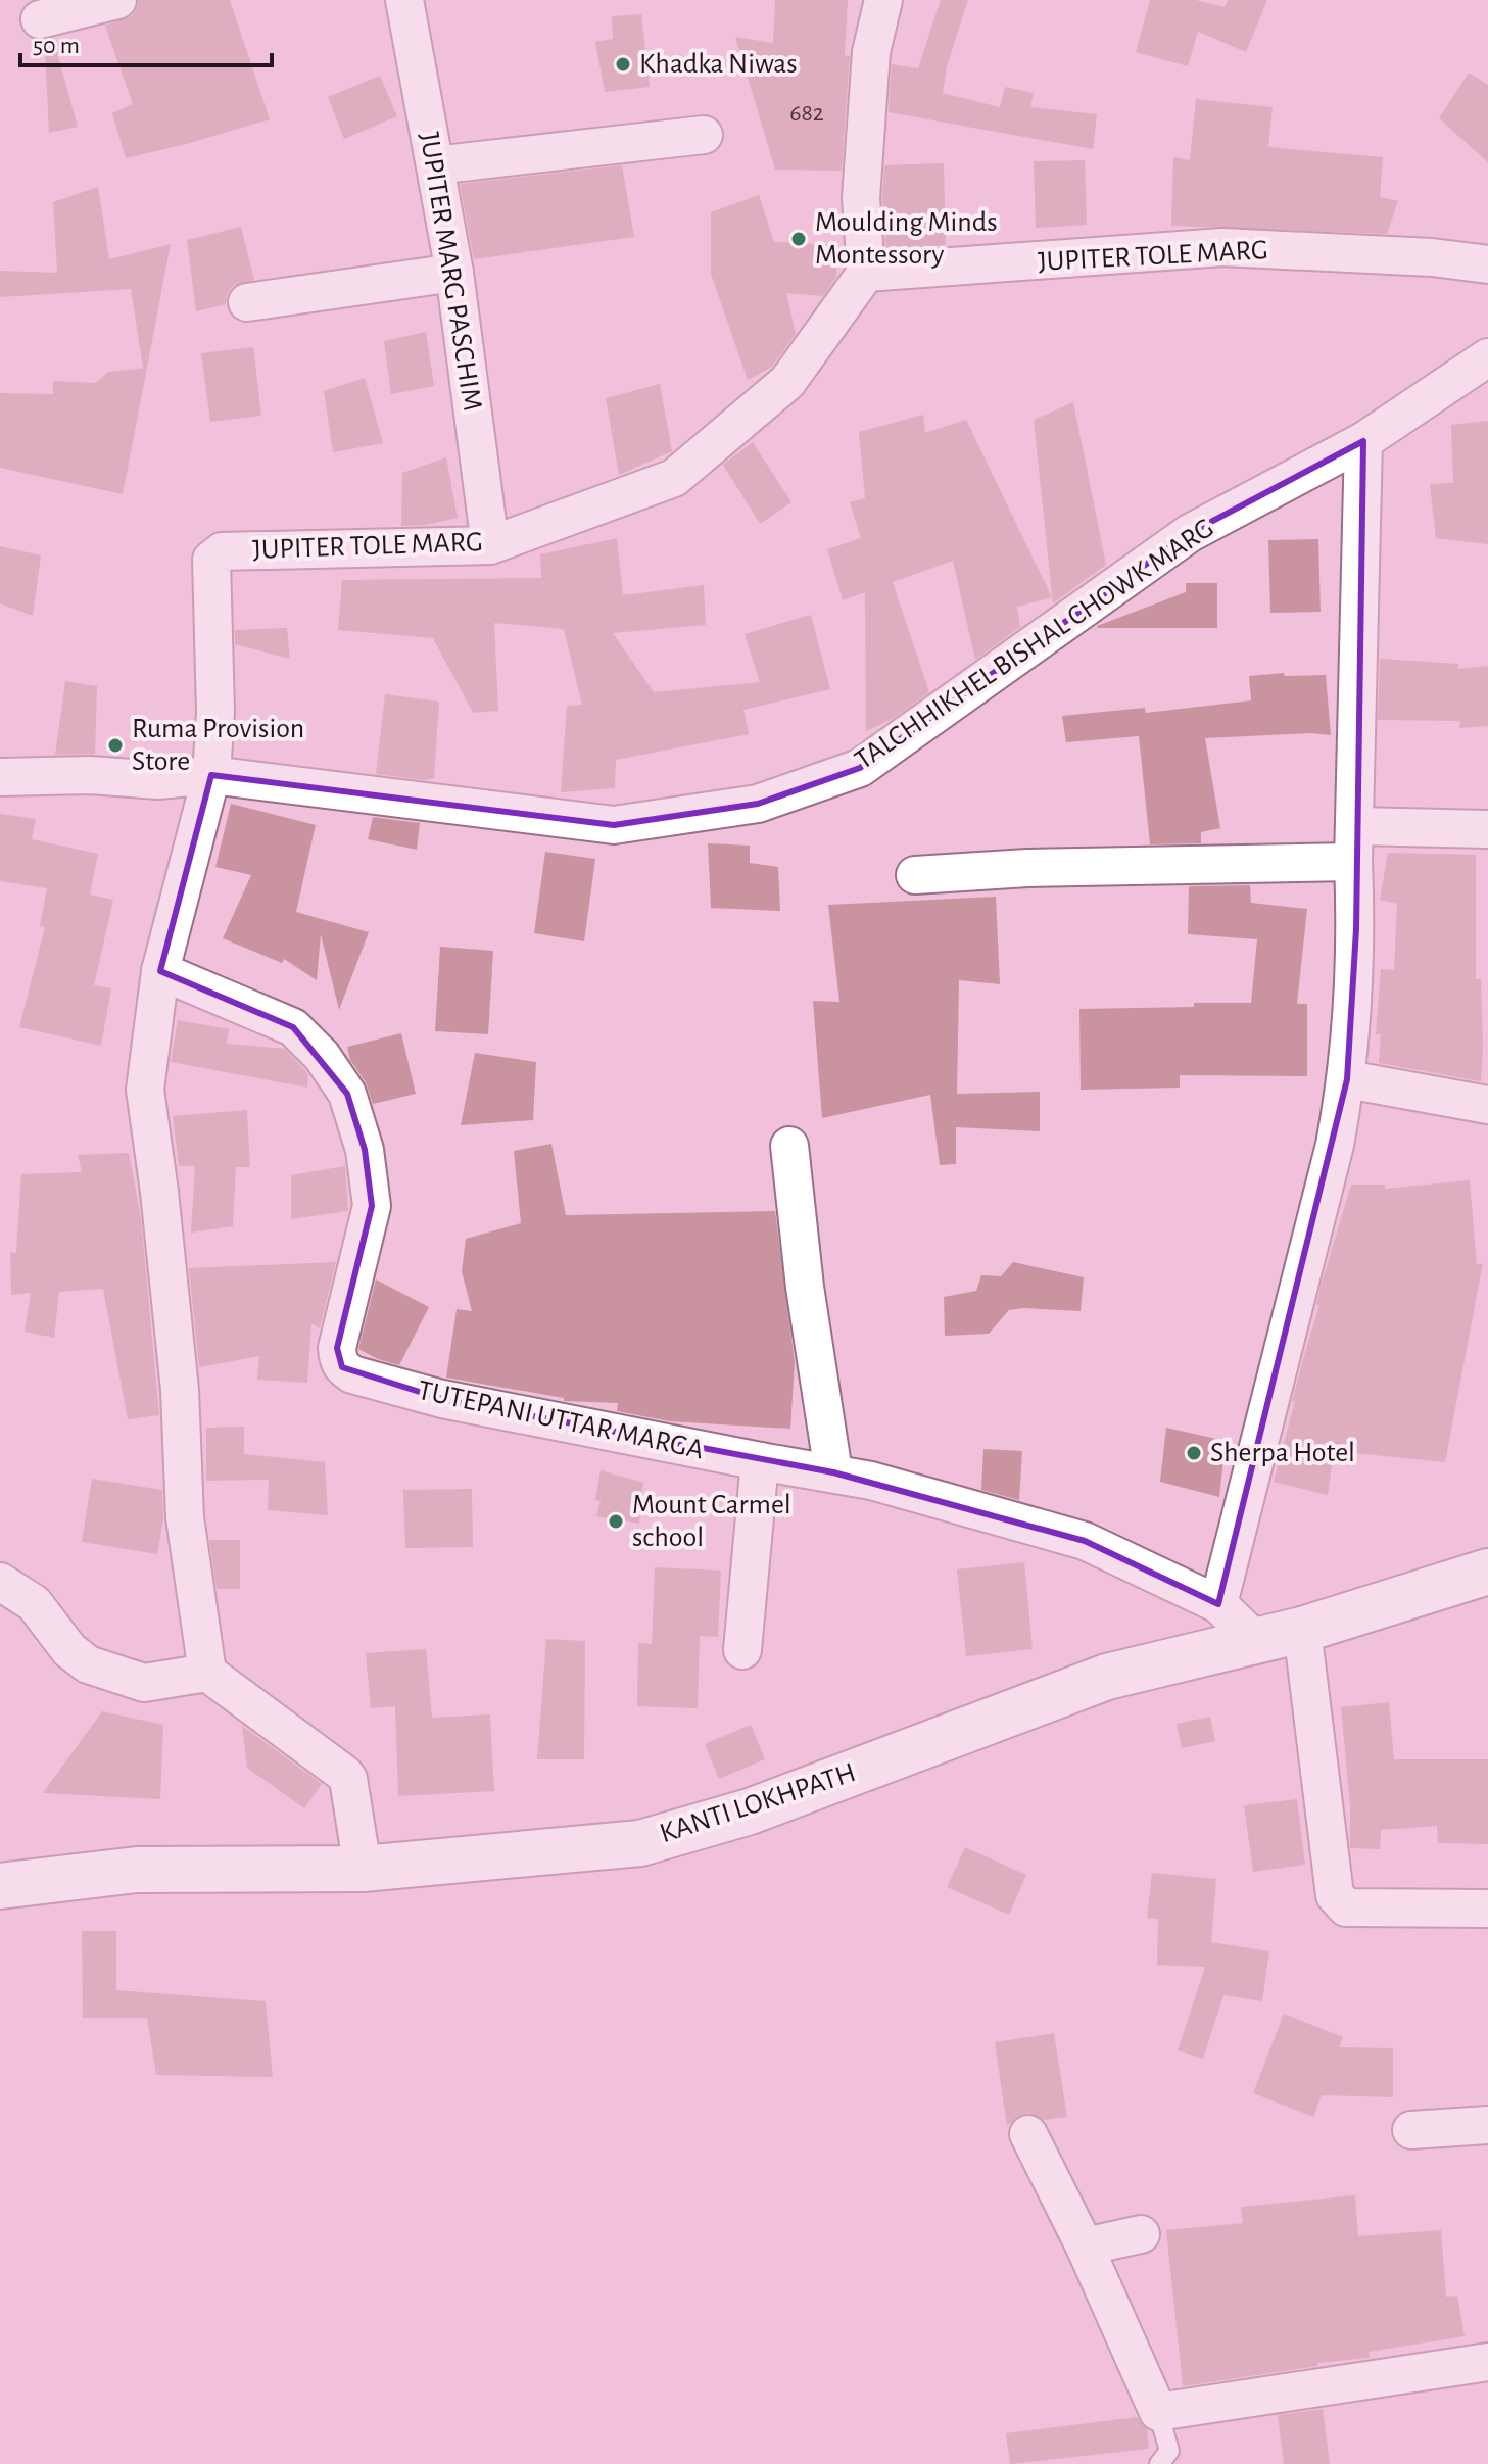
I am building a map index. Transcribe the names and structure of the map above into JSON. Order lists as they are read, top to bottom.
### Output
{
  "streets": {
    "main road": ["KANTI LOKHPATH"],
    "street": [
      "JUPITER TOLE MARG",
      "JUPITER MARG PASCHIM",
      "TALCHHIKHEL BISHAL CHOWK MARG",
      "TUTEPANI UTTAR MARGA"
    ]
  },
  "crossings": [
    ["JUPITER TOLE MARG", "JUPITER MARG PASCHIM"],
    ["JUPITER TOLE MARG", "TALCHHIKHEL BISHAL CHOWK MARG"],
    ["TUTEPANI UTTAR MARGA", "KANTI LOKHPATH"]
  ],
  "places": [
    "Khadka Niwas",
    "Moulding Minds Montessory",
    "Ruma Provision Store",
    "Sherpa Hotel",
    "Mount Carmel school"
  ],
  "house_numbers": ["682"],
  "scale_bar": "50 m"
}
